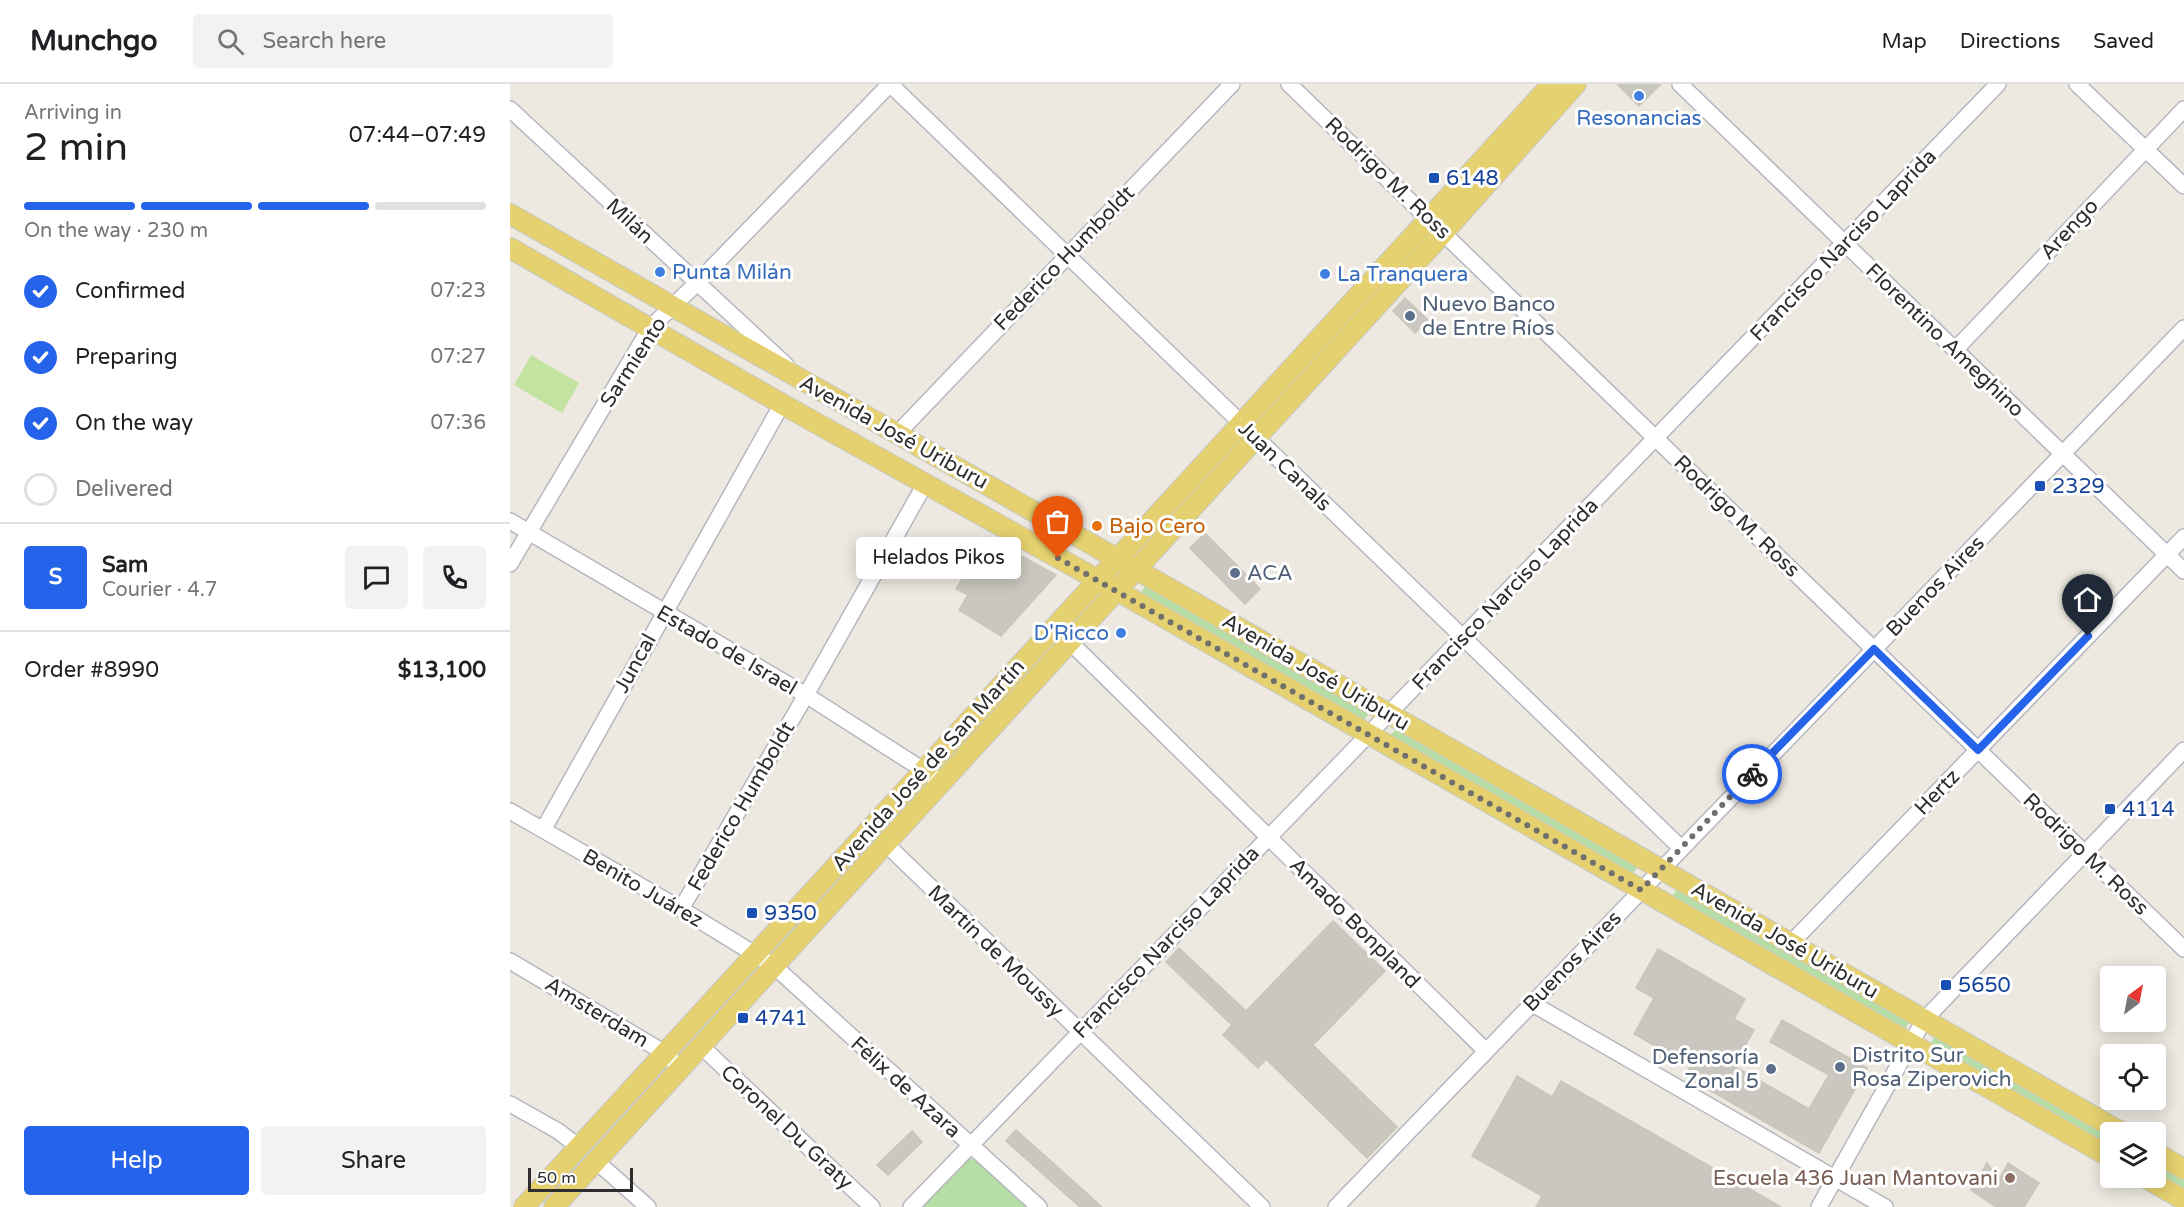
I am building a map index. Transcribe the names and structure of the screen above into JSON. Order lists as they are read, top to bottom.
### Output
{
  "streets": {
    "main road": ["Avenida José Uriburu", "Avenida José de San Martín"],
    "street": [
      "Rodrigo M. Ross",
      "Milán",
      "Arengo",
      "Francisco Narciso Laprida",
      "Federico Humboldt",
      "Florentino Ameghino",
      "Sarmiento",
      "Juan Canals",
      "Buenos Aires",
      "Estado de Israel",
      "Juncal",
      "Hertz",
      "Benito Juárez",
      "Amado Bonpland",
      "Martín de Moussy",
      "Amsterdam",
      "Félix de Azara",
      "Coronel Du Graty"
    ]
  },
  "crossings": [
    ["Rodrigo M. Ross", "Francisco Narciso Laprida"],
    ["Rodrigo M. Ross", "Buenos Aires"],
    ["Rodrigo M. Ross", "Avenida José de San Martín"],
    ["Rodrigo M. Ross", "Hertz"],
    ["Milán", "Sarmiento"],
    ["Milán", "Avenida José Uriburu"],
    ["Arengo", "Florentino Ameghino"],
    ["Francisco Narciso Laprida", "Florentino Ameghino"],
    ["Francisco Narciso Laprida", "Avenida José Uriburu"],
    ["Francisco Narciso Laprida", "Juan Canals"],
    ["Francisco Narciso Laprida", "Amado Bonpland"],
    ["Francisco Narciso Laprida", "Martín de Moussy"],
    ["Francisco Narciso Laprida", "Félix de Azara"],
    ["Federico Humboldt", "Avenida José Uriburu"],
    ["Federico Humboldt", "Juan Canals"],
    ["Federico Humboldt", "Estado de Israel"],
    ["Federico Humboldt", "Benito Juárez"],
    ["Florentino Ameghino", "Buenos Aires"],
    ["Florentino Ameghino", "Hertz"],
    ["Sarmiento", "Avenida José Uriburu"],
    ["Sarmiento", "Juan Canals"],
    ["Sarmiento", "Estado de Israel"],
    ["Avenida José Uriburu", "Buenos Aires"],
    ["Avenida José Uriburu", "Juncal"],
    ["Avenida José Uriburu", "Avenida José de San Martín"],
    ["Avenida José Uriburu", "Hertz"],
    ["Juan Canals", "Buenos Aires"],
    ["Juan Canals", "Avenida José de San Martín"],
    ["Buenos Aires", "Amado Bonpland"],
    ["Estado de Israel", "Juncal"],
    ["Estado de Israel", "Avenida José de San Martín"],
    ["Juncal", "Benito Juárez"],
    ["Avenida José de San Martín", "Benito Juárez"],
    ["Avenida José de San Martín", "Amado Bonpland"],
    ["Avenida José de San Martín", "Martín de Moussy"],
    ["Avenida José de San Martín", "Amsterdam"],
    ["Avenida José de San Martín", "Félix de Azara"],
    ["Avenida José de San Martín", "Coronel Du Graty"],
    ["Benito Juárez", "Félix de Azara"]
  ],
  "places": {
    "other": [
      "Resonancias",
      "Punta Milán",
      "La Tranquera",
      "Nuevo Banco de Entre Ríos",
      "Bajo Cero",
      "Helados Pikos",
      "ACA",
      "D'Ricco",
      "Distrito Sur Rosa Ziperovich",
      "Defensoría Zonal 5",
      "Escuela 436 Juan Mantovani"
    ],
    "transit": [
      "6148",
      "2329",
      "4114",
      "9350",
      "5650",
      "4741"
    ]
  },
  "scale_bar": "50 m",
  "north": "top right",
  "page": {
    "header": "Munchgo",
    "search": "Search here",
    "nav": ["Map", "Directions", "Saved"],
    "heading": ["2 min", "Arriving in", "07:44–07:49"],
    "panel": [
      "Sam",
      "Courier · 4.7",
      "Order #8990",
      "$13,100"
    ],
    "bar": "On the way · 230 m",
    "list": [
      ["Confirmed", "07:23"],
      ["Preparing", "07:27"],
      ["On the way", "07:36"],
      "Delivered"
    ],
    "bubble": "Helados Pikos",
    "round": "S",
    "buttons": ["Help", "Share"],
    "scale": "50 m"
  }
}
